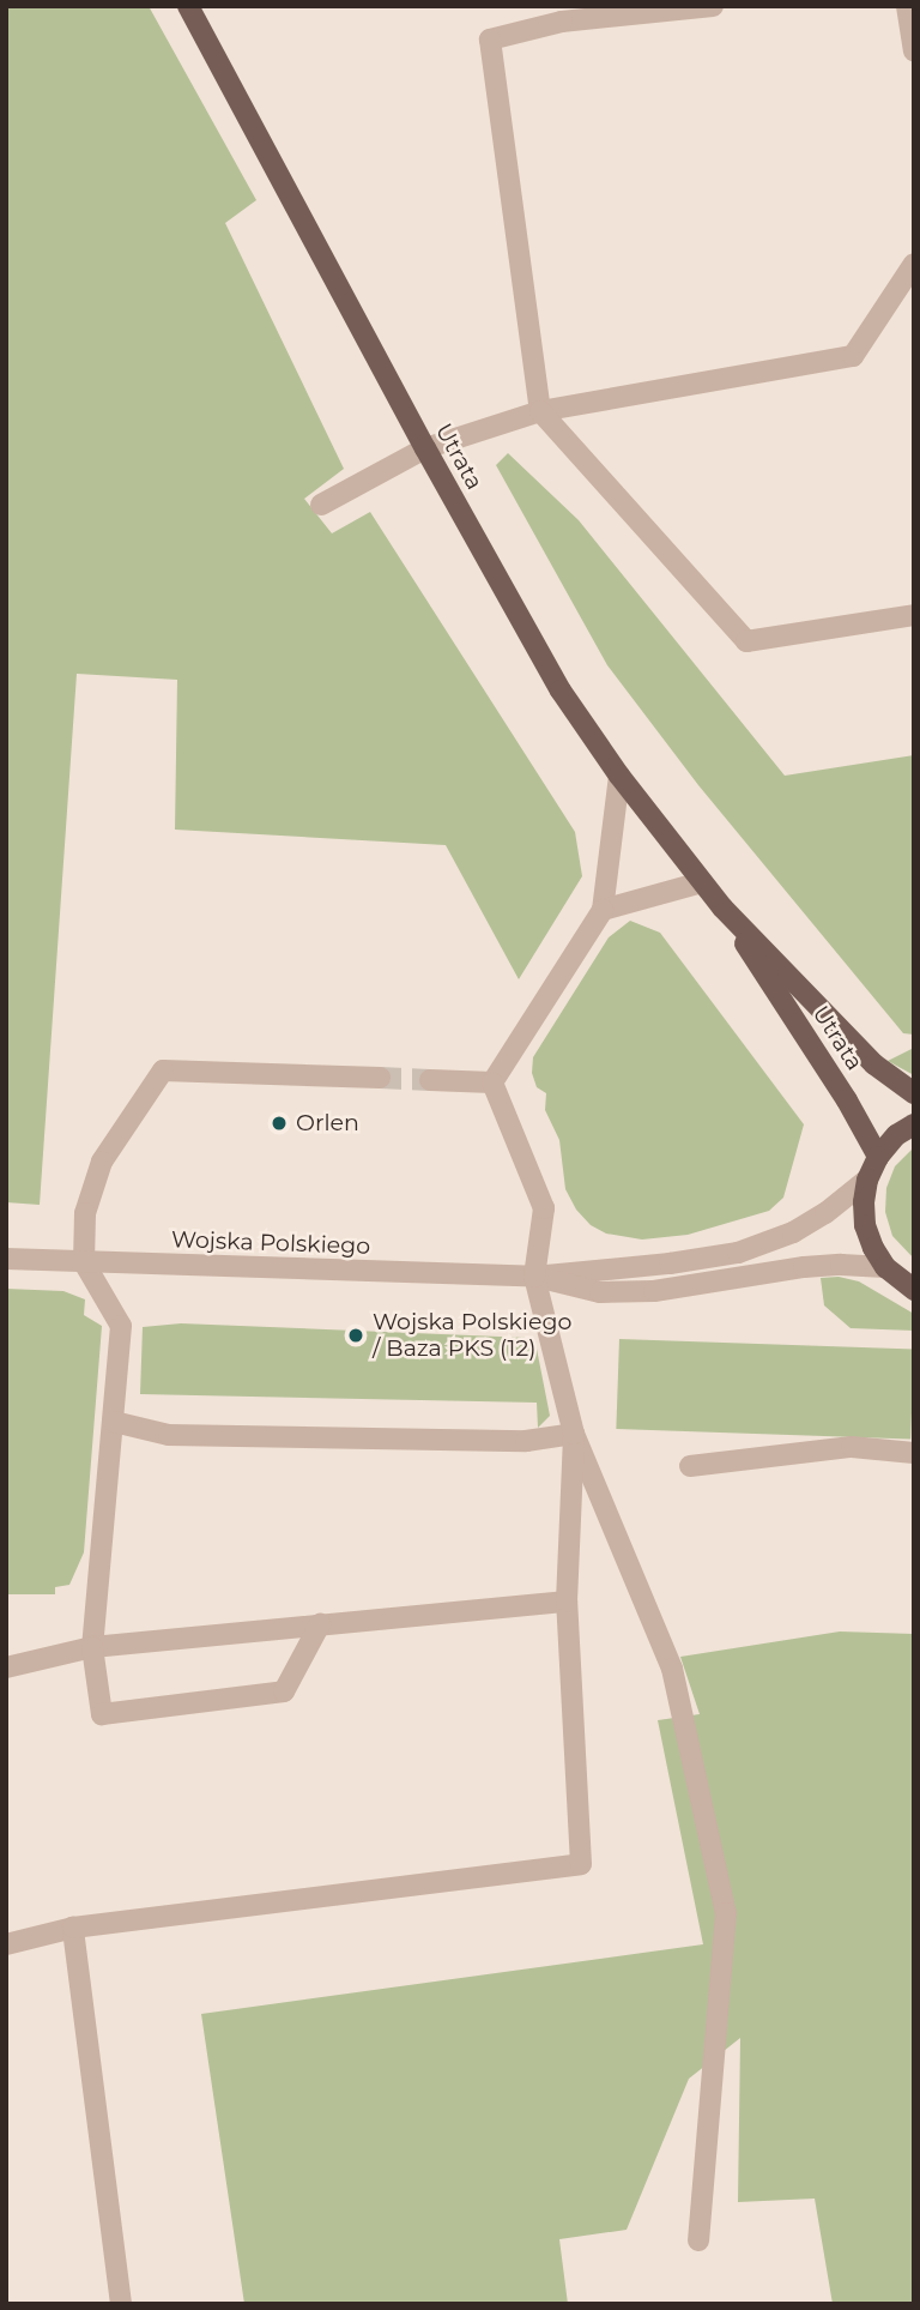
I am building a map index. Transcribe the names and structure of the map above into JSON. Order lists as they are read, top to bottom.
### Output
{
  "streets": {
    "main road": ["Utrata"],
    "street": ["Wojska Polskiego"]
  },
  "places": ["Orlen", "Wojska Polskiego / Baza PKS (12)"]
}
